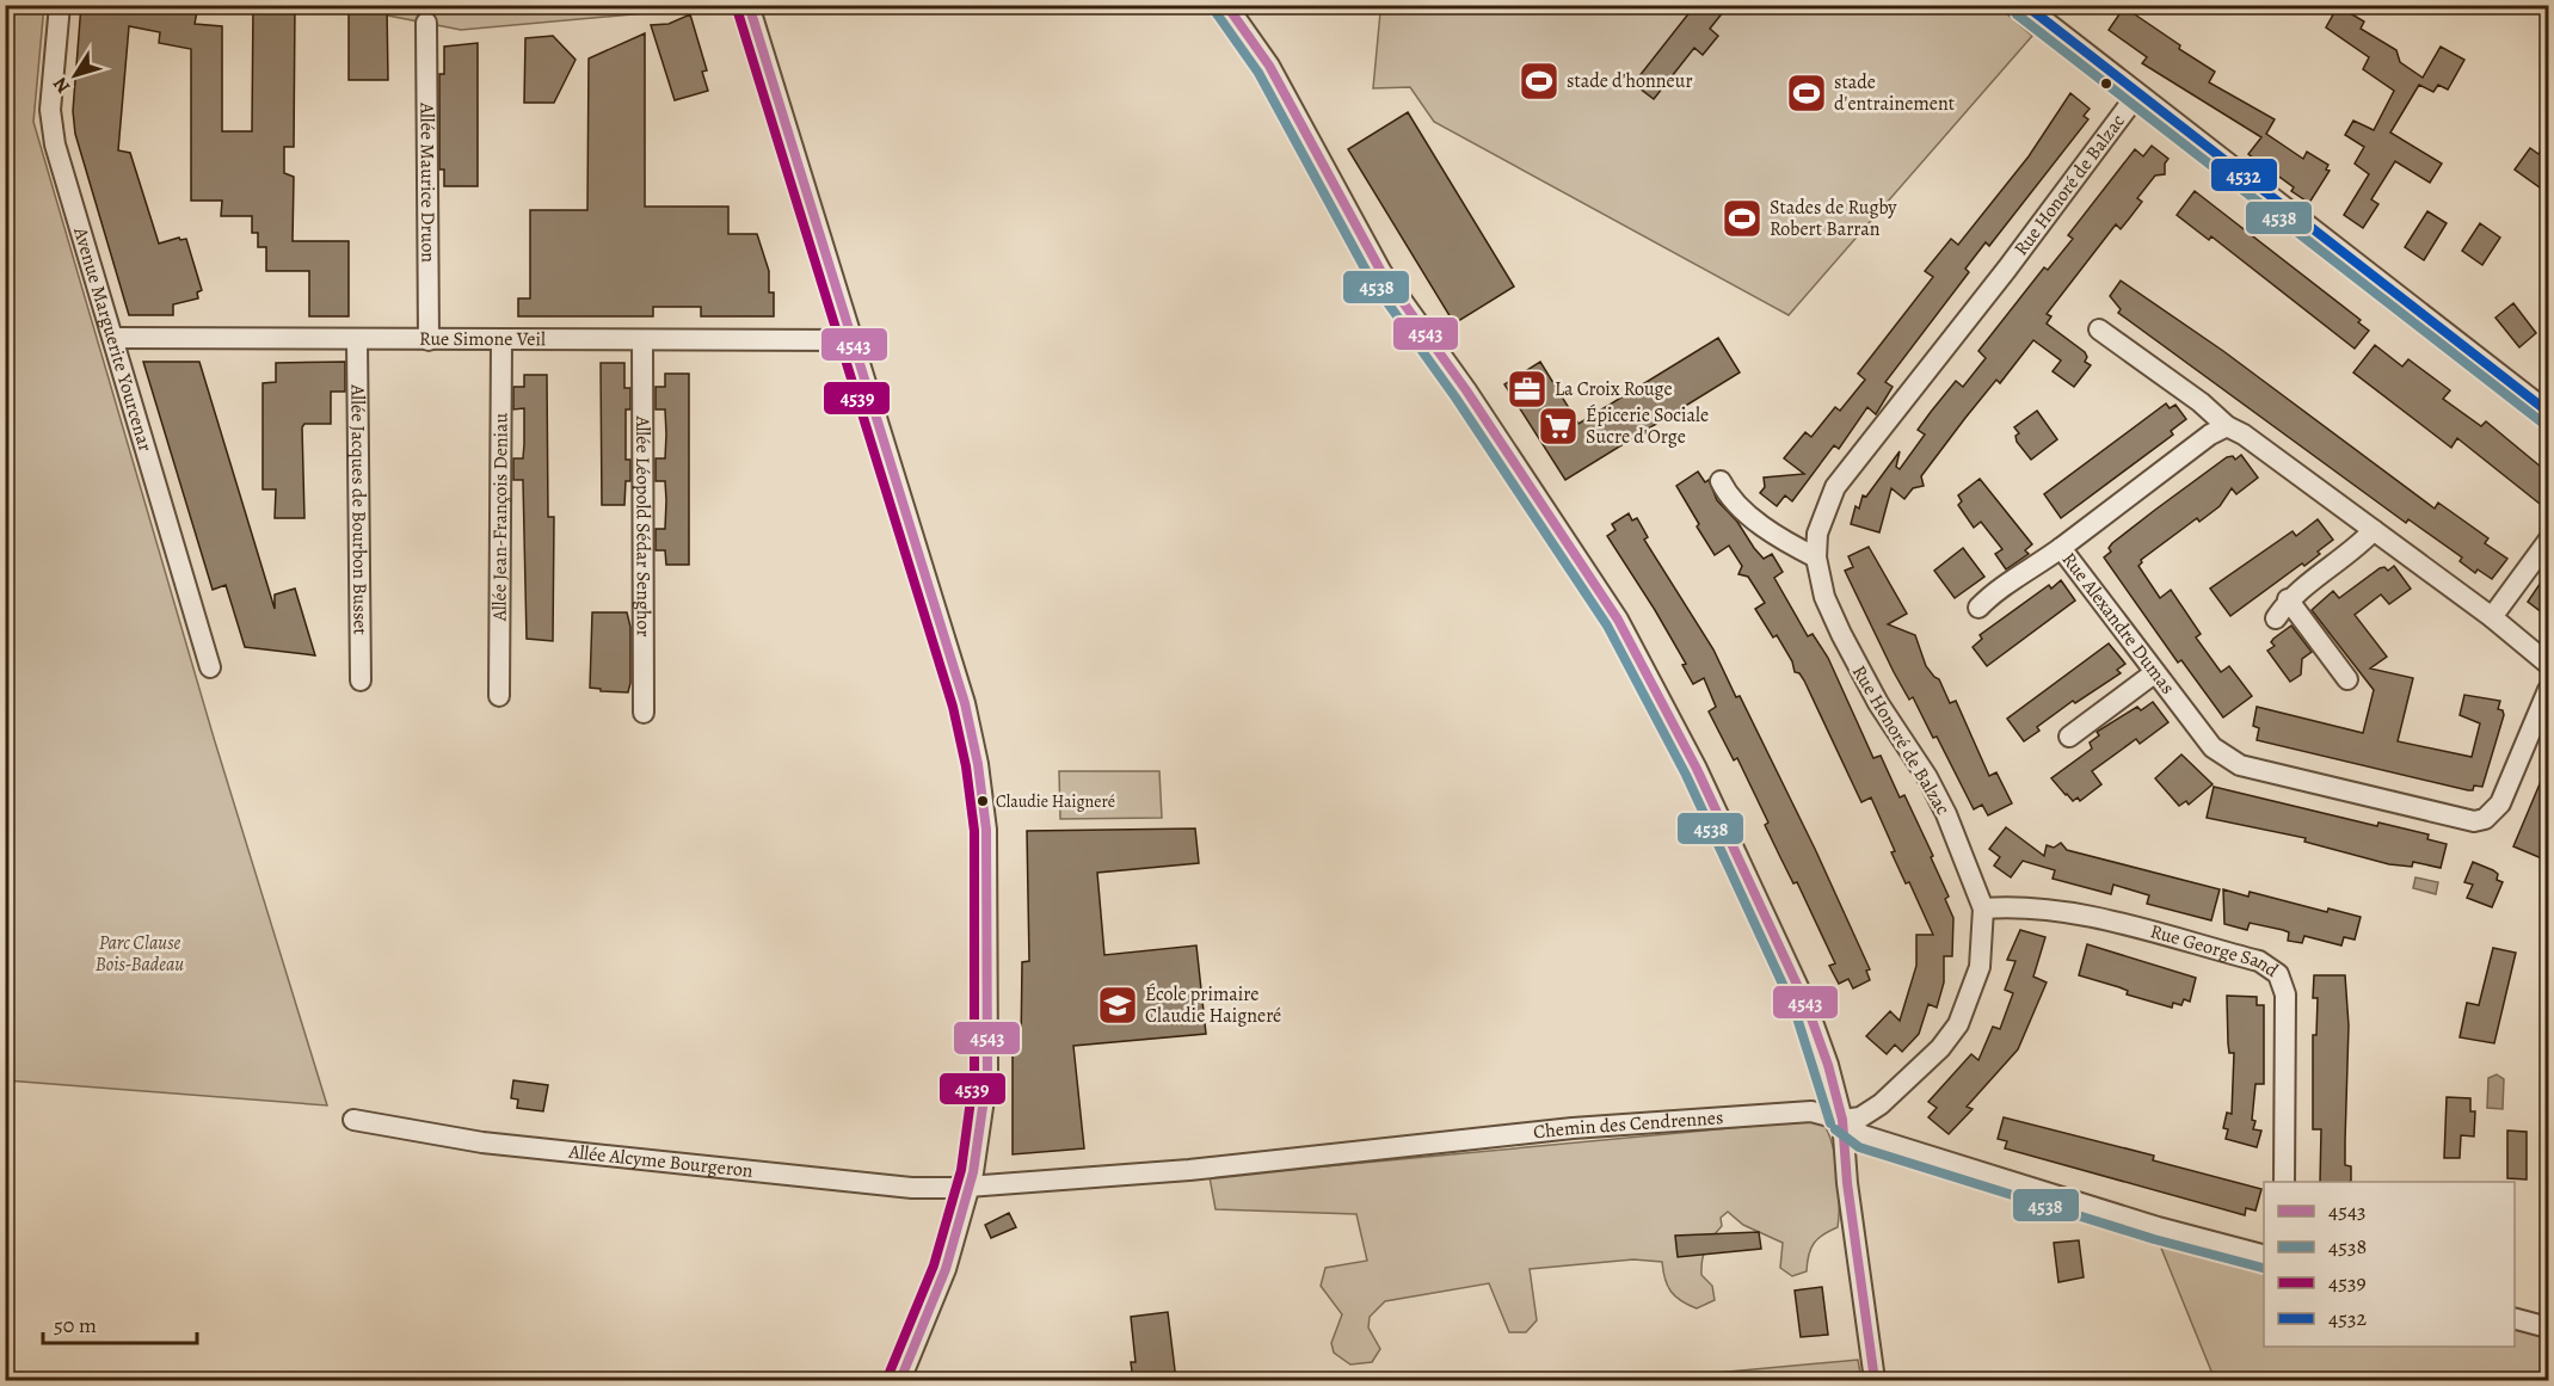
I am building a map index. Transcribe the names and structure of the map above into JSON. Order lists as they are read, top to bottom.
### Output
{
  "streets": {
    "street": [
      "Allée Maurice Druon",
      "Rue Honoré de Balzac",
      "Avenue Marguerite Yourcenar",
      "Rue Simone Veil",
      "Allée Jacques de Bourbon Busset",
      "Allée Jean-François Deniau",
      "Allée Léopold Sédar Senghor",
      "Rue Alexandre Dumas",
      "Rue George Sand",
      "Chemin des Cendrennes",
      "Allée Alcyme Bourgeron"
    ]
  },
  "crossings": [
    ["Allée Maurice Druon", "Rue Simone Veil"],
    ["Rue Honoré de Balzac", "Rue George Sand"],
    ["Rue Honoré de Balzac", "Chemin des Cendrennes"],
    ["Avenue Marguerite Yourcenar", "Rue Simone Veil"],
    ["Rue Simone Veil", "Allée Jacques de Bourbon Busset"],
    ["Rue Simone Veil", "Allée Jean-François Deniau"],
    ["Rue Simone Veil", "Allée Léopold Sédar Senghor"],
    ["Chemin des Cendrennes", "Allée Alcyme Bourgeron"]
  ],
  "parks": ["Parc Clause Bois-Badeau"],
  "places": {
    "sports": ["stade d'honneur", "stade d'entrainement", "Stades de Rugby Robert Barran"],
    "office": ["La Croix Rouge"],
    "supermarket": ["Épicerie Sociale Sucre d'Orge"],
    "other": ["Claudie Haigneré"],
    "school or university": ["École primaire Claudie Haigneré"]
  },
  "lines": [
    "transit line 4543",
    "transit line 4532",
    "transit line 4539",
    "transit line 4538"
  ],
  "legend": [
    "4543",
    "4538",
    "4539",
    "4532"
  ],
  "scale_bar": "50 m",
  "north": "bottom left"
}
